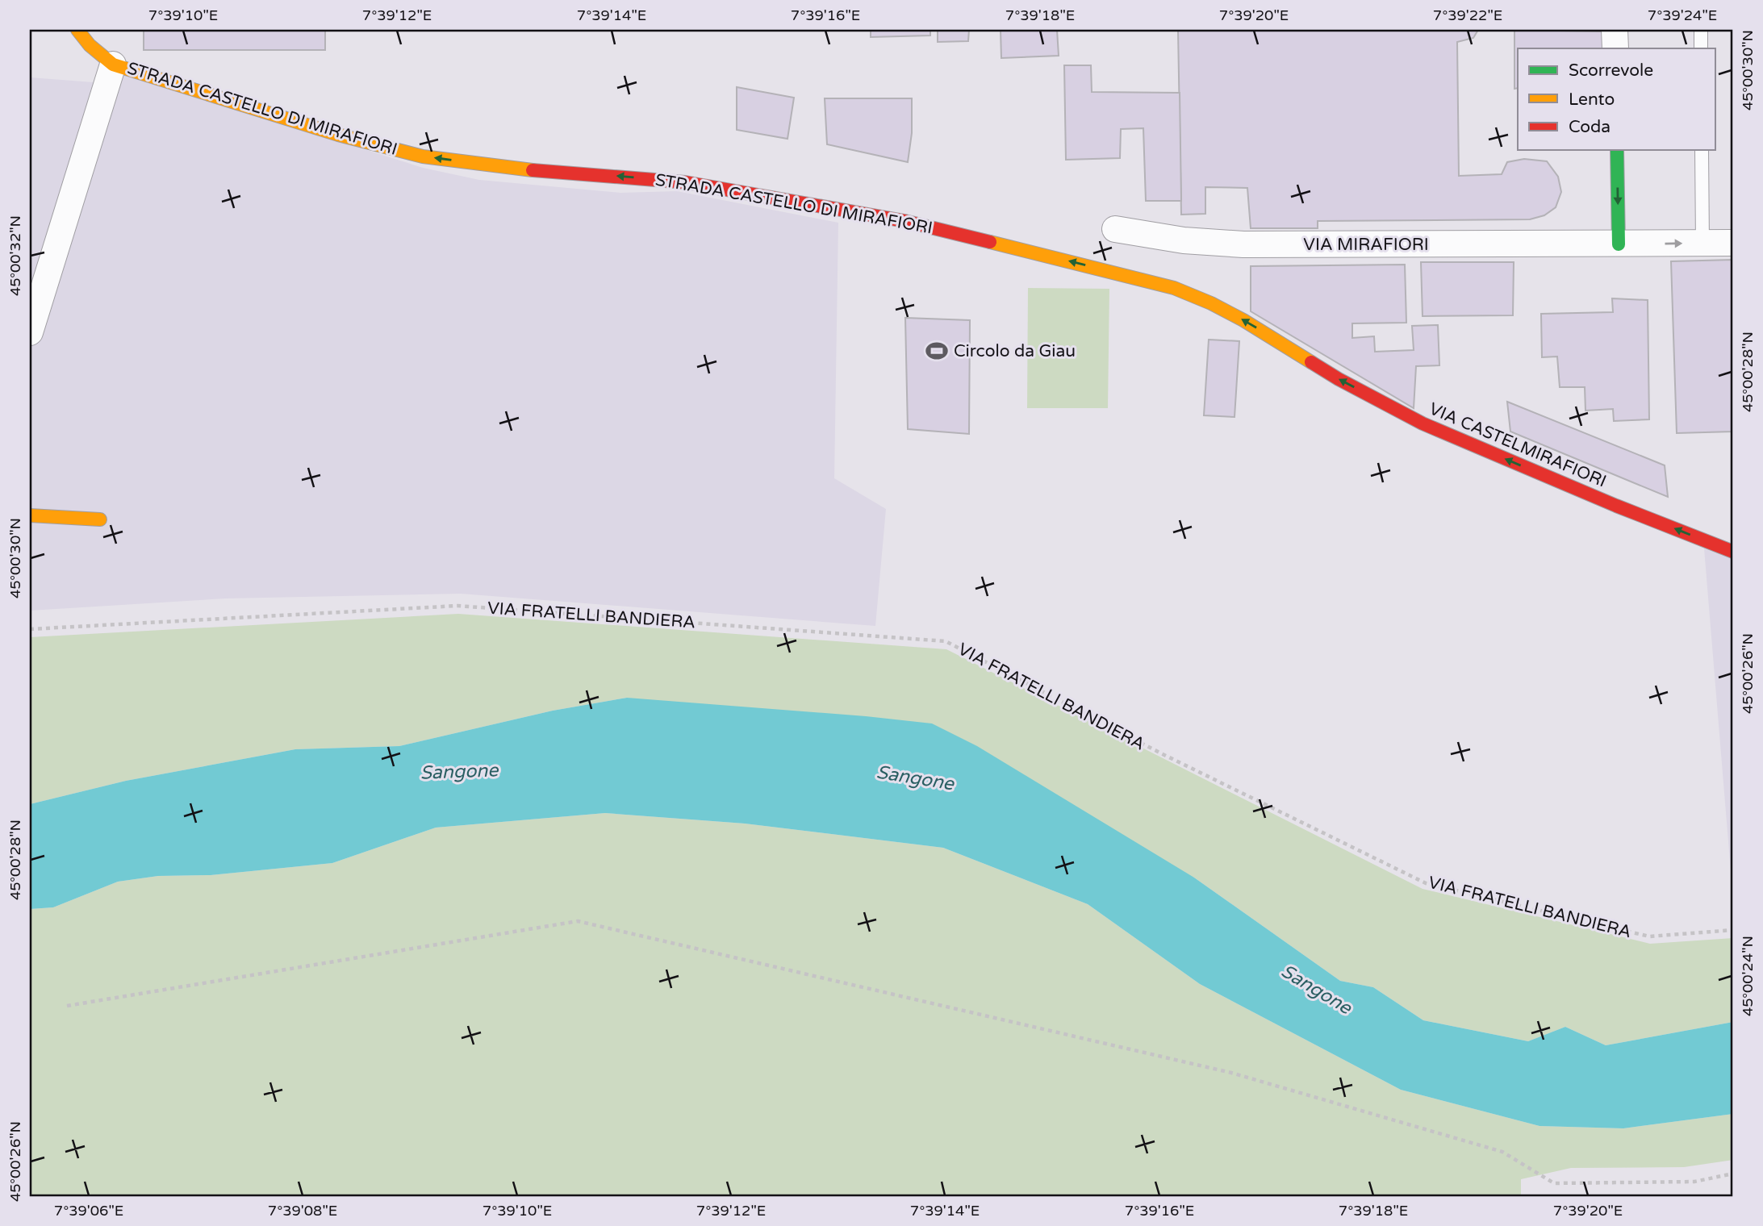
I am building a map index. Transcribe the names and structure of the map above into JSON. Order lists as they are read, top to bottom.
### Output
{
  "streets": {
    "street": ["STRADA CASTELLO DI MIRAFIORI", "VIA MIRAFIORI", "VIA CASTELMIRAFIORI"],
    "path": ["VIA FRATELLI BANDIERA"]
  },
  "crossings": [
    ["STRADA CASTELLO DI MIRAFIORI", "VIA CASTELMIRAFIORI"]
  ],
  "one_way": ["STRADA CASTELLO DI MIRAFIORI", "VIA CASTELMIRAFIORI"],
  "water": ["Sangone"],
  "places": {
    "sports": ["Circolo da Giau"]
  },
  "legend": ["Scorrevole", "Lento", "Coda"],
  "coordinates": [
    "7°39'10\"E",
    "7°39'12\"E",
    "7°39'14\"E",
    "7°39'16\"E",
    "7°39'18\"E",
    "7°39'20\"E",
    "7°39'22\"E",
    "7°39'24\"E",
    "45°00'30\"N",
    "45°00'32\"N",
    "45°00'28\"N",
    "45°00'26\"N",
    "45°00'24\"N",
    "7°39'06\"E",
    "7°39'08\"E"
  ]
}
